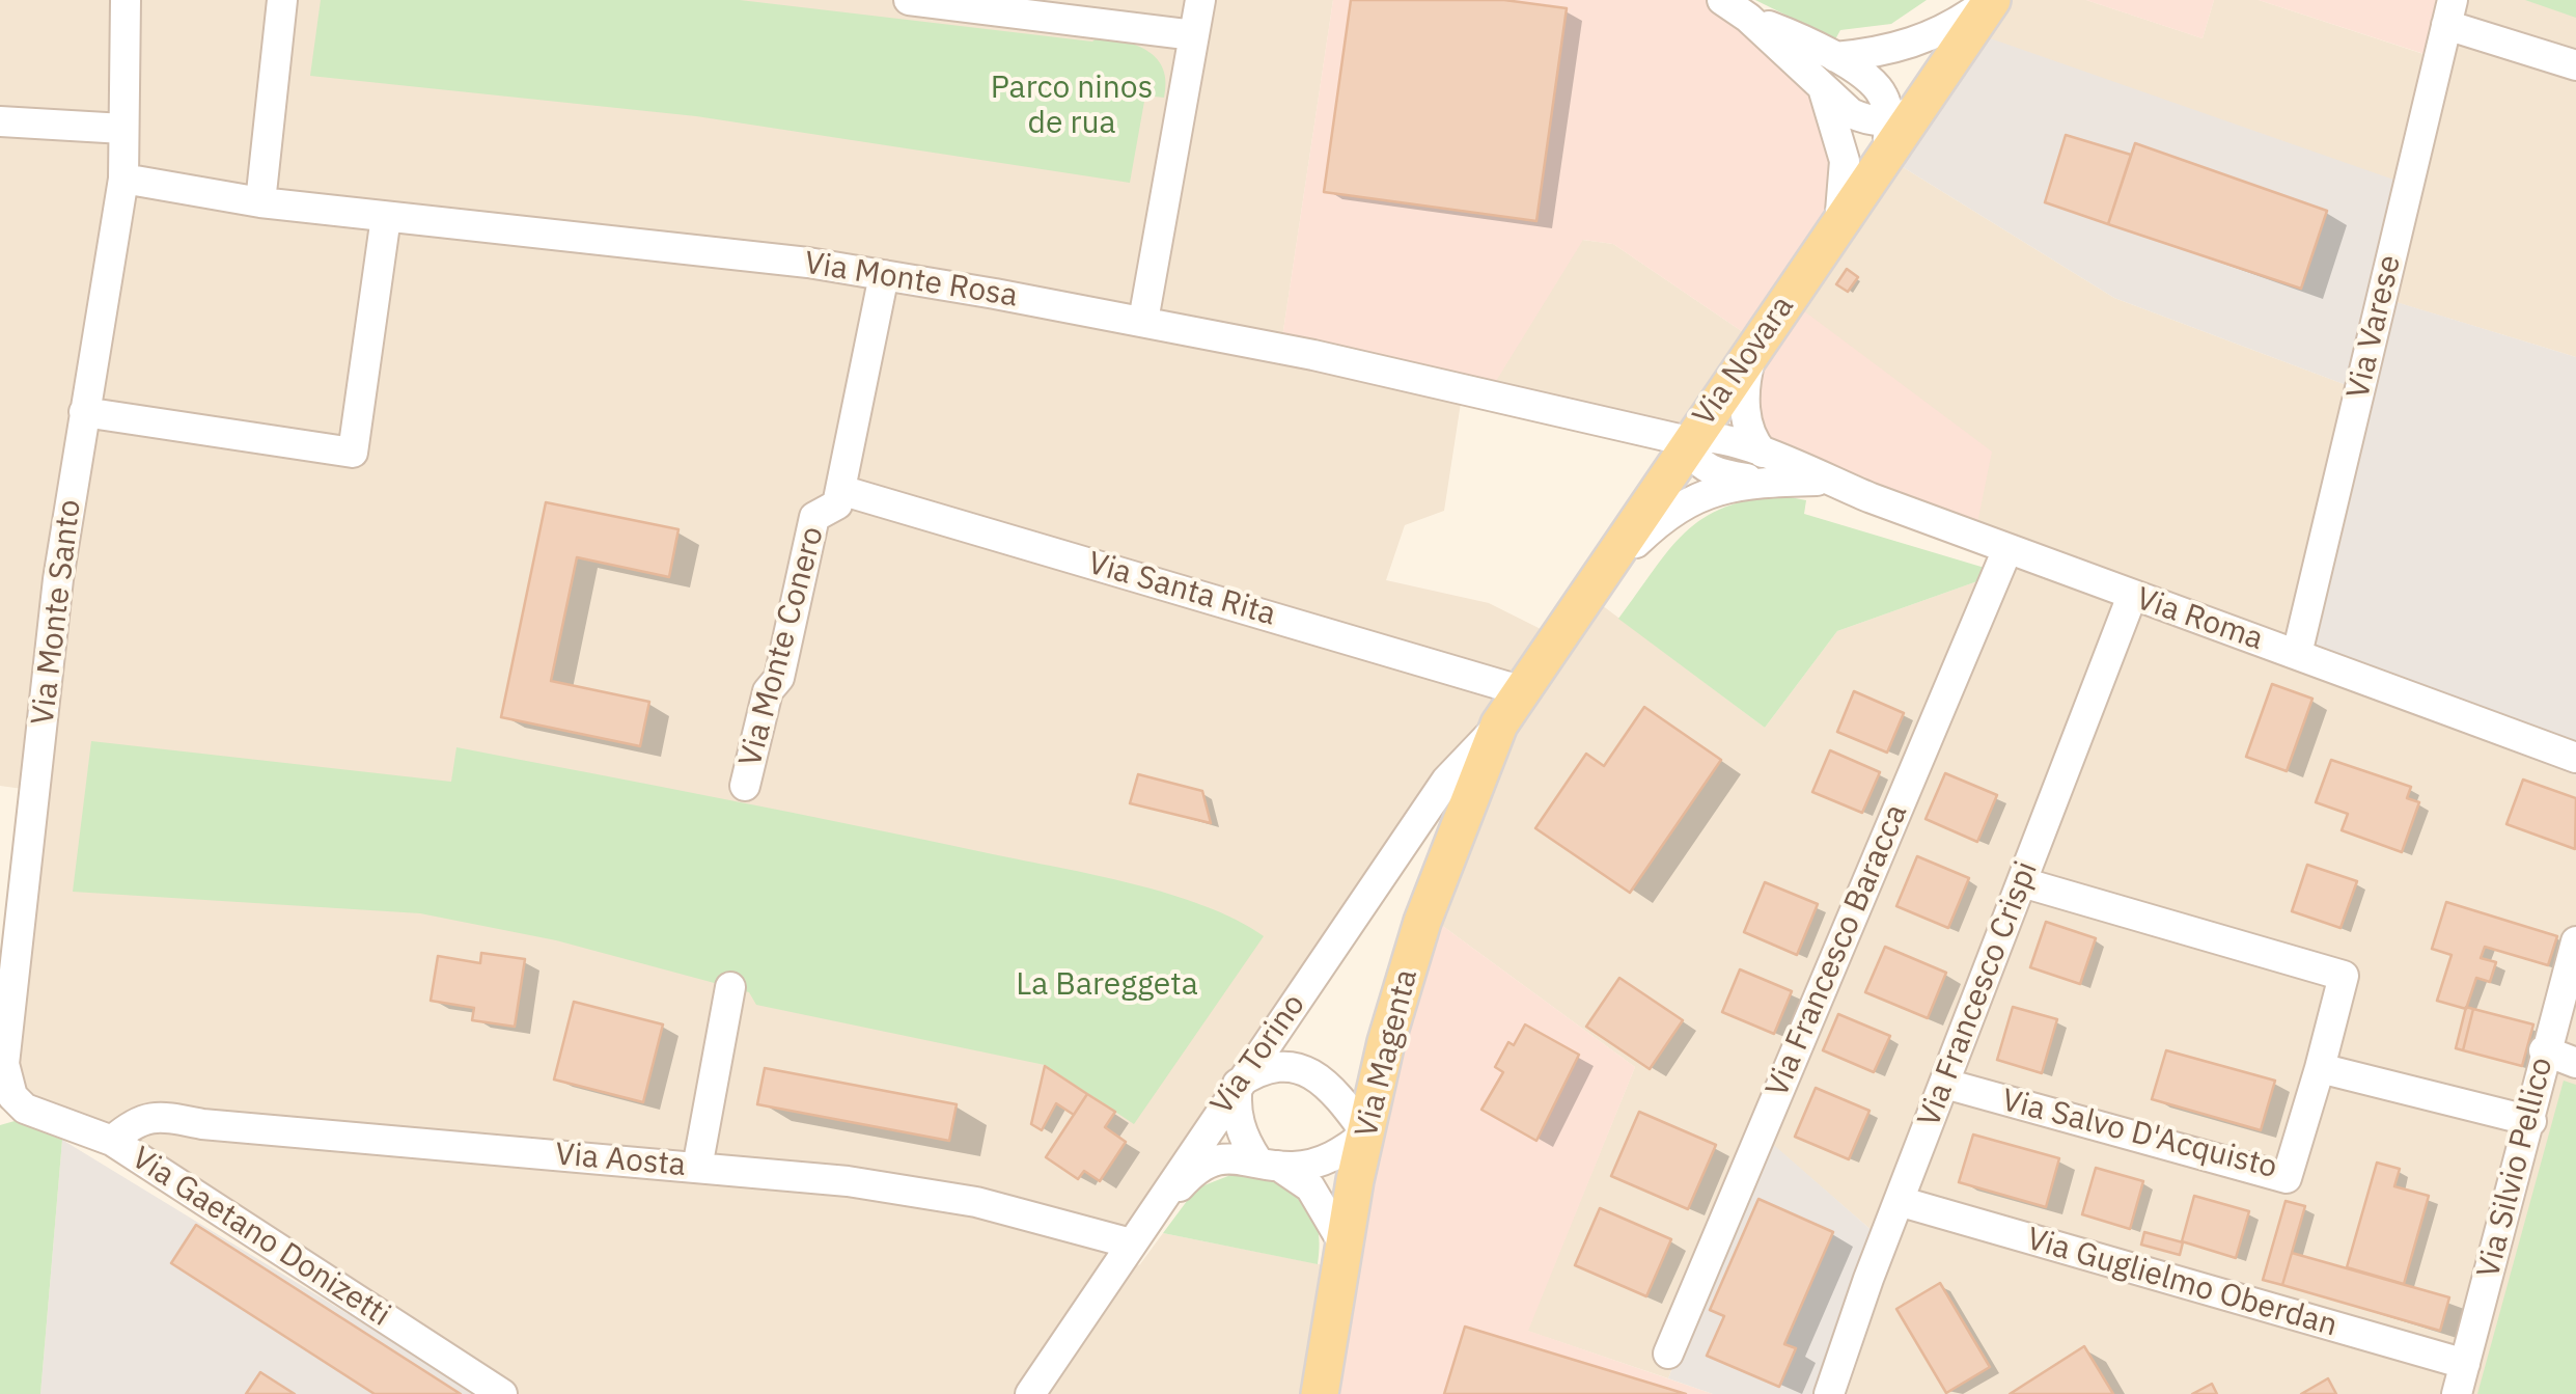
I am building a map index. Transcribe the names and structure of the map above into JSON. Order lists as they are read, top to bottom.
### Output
{
  "streets": {
    "main road": ["Via Novara", "Via Magenta"],
    "street": [
      "Via Monte Rosa",
      "Via Varese",
      "Via Santa Rita",
      "Via Monte Santo",
      "Via Roma",
      "Via Monte Conero",
      "Via Francesco Baracca",
      "Via Francesco Crispi",
      "Via Torino",
      "Via Salvo D'Acquisto",
      "Via Aosta",
      "Via Silvio Pellico",
      "Via Gaetano Donizetti",
      "Via Guglielmo Oberdan"
    ]
  },
  "crossings": [
    ["Via Monte Rosa", "Via Novara"],
    ["Via Monte Rosa", "Via Monte Santo"],
    ["Via Monte Rosa", "Via Roma"],
    ["Via Monte Rosa", "Via Monte Conero"],
    ["Via Varese", "Via Roma"],
    ["Via Novara", "Via Santa Rita"],
    ["Via Novara", "Via Magenta"],
    ["Via Novara", "Via Torino"],
    ["Via Santa Rita", "Via Monte Conero"],
    ["Via Monte Santo", "Via Gaetano Donizetti"],
    ["Via Roma", "Via Francesco Baracca"],
    ["Via Roma", "Via Francesco Crispi"],
    ["Via Francesco Crispi", "Via Salvo D'Acquisto"],
    ["Via Francesco Crispi", "Via Guglielmo Oberdan"],
    ["Via Magenta", "Via Torino"],
    ["Via Torino", "Via Aosta"],
    ["Via Aosta", "Via Gaetano Donizetti"],
    ["Via Silvio Pellico", "Via Guglielmo Oberdan"]
  ],
  "parks": ["Parco ninos de rua", "La Bareggeta"]
}
